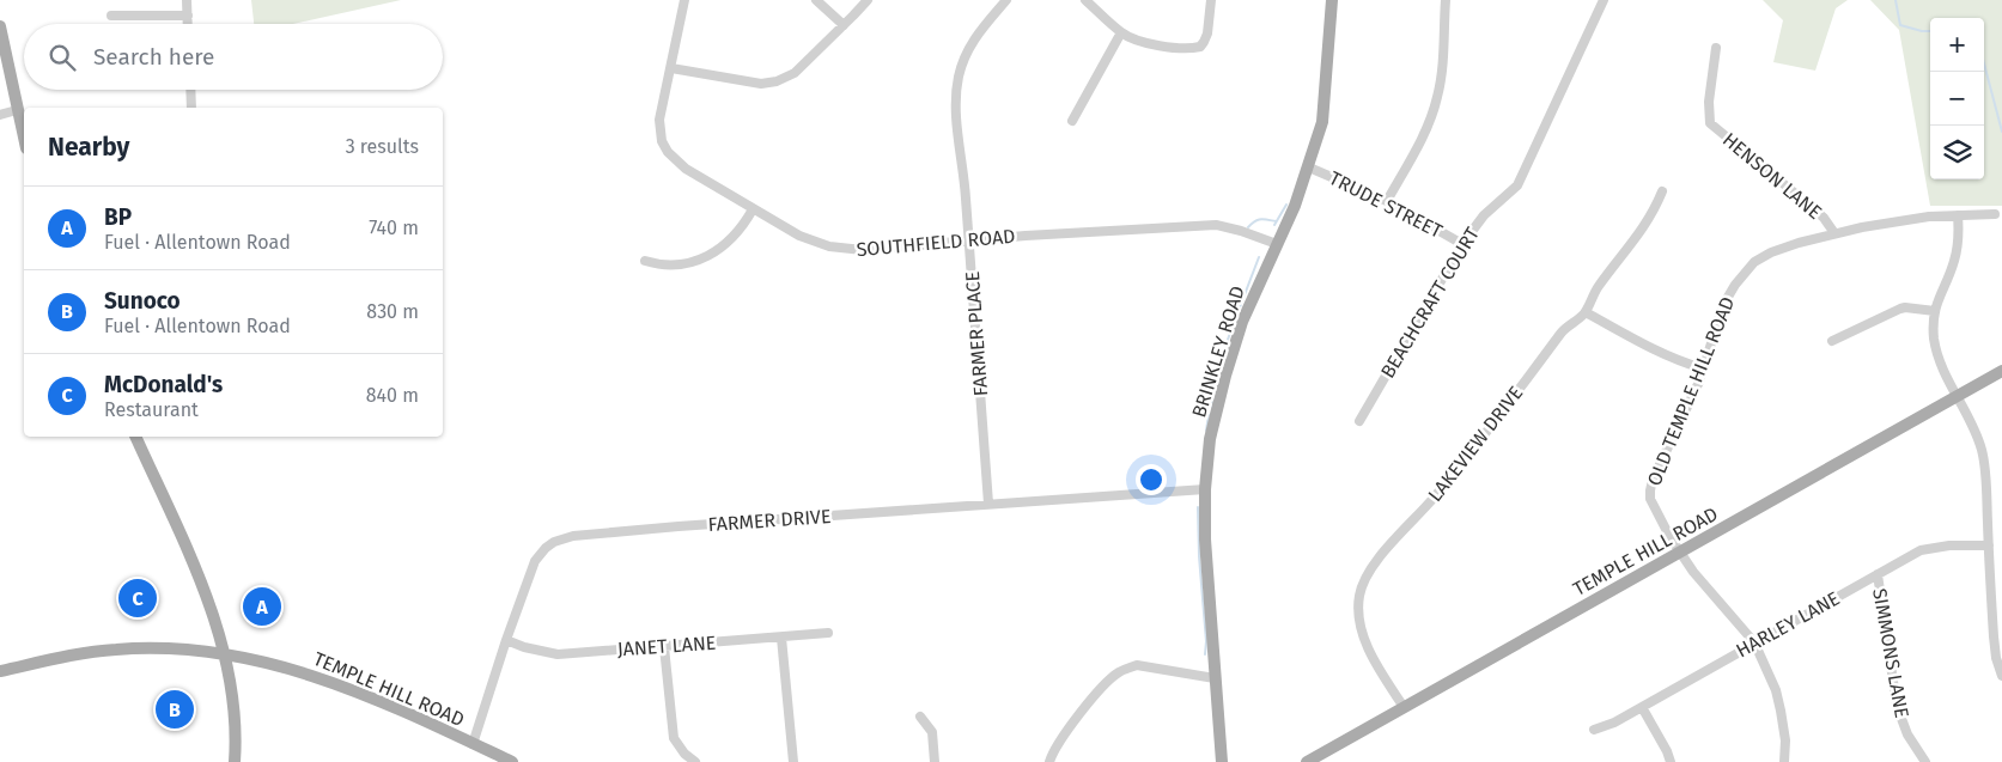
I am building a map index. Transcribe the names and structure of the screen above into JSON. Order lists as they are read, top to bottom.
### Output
{
  "streets": {
    "main road": ["BRINKLEY ROAD", "TEMPLE HILL ROAD"],
    "street": [
      "HENSON LANE",
      "TRUDE STREET",
      "SOUTHFIELD ROAD",
      "BEACHCRAFT COURT",
      "FARMER PLACE",
      "OLD TEMPLE HILL ROAD",
      "LAKEVIEW DRIVE",
      "FARMER DRIVE",
      "HARLEY LANE",
      "JANET LANE",
      "SIMMONS LANE"
    ]
  },
  "crossings": [
    ["HENSON LANE", "OLD TEMPLE HILL ROAD"],
    ["TRUDE STREET", "BEACHCRAFT COURT"],
    ["TRUDE STREET", "BRINKLEY ROAD"],
    ["SOUTHFIELD ROAD", "FARMER PLACE"],
    ["SOUTHFIELD ROAD", "BRINKLEY ROAD"],
    ["FARMER PLACE", "FARMER DRIVE"],
    ["BRINKLEY ROAD", "FARMER DRIVE"],
    ["OLD TEMPLE HILL ROAD", "TEMPLE HILL ROAD"],
    ["LAKEVIEW DRIVE", "TEMPLE HILL ROAD"],
    ["FARMER DRIVE", "TEMPLE HILL ROAD"],
    ["FARMER DRIVE", "JANET LANE"],
    ["HARLEY LANE", "SIMMONS LANE"]
  ],
  "page": {
    "map_buttons": ["+", "−"],
    "search": "Search here",
    "heading": ["Nearby", "3 results"],
    "list": [
      {
        "mark": "A",
        "name": "BP",
        "note": "Fuel · Allentown Road",
        "value": "740 m"
      },
      {
        "mark": "B",
        "name": "Sunoco",
        "note": "Fuel · Allentown Road",
        "value": "830 m"
      },
      {
        "mark": "C",
        "name": "McDonald's",
        "note": "Restaurant",
        "value": "840 m"
      }
    ],
    "pins": ["C", "A", "B"]
  }
}
